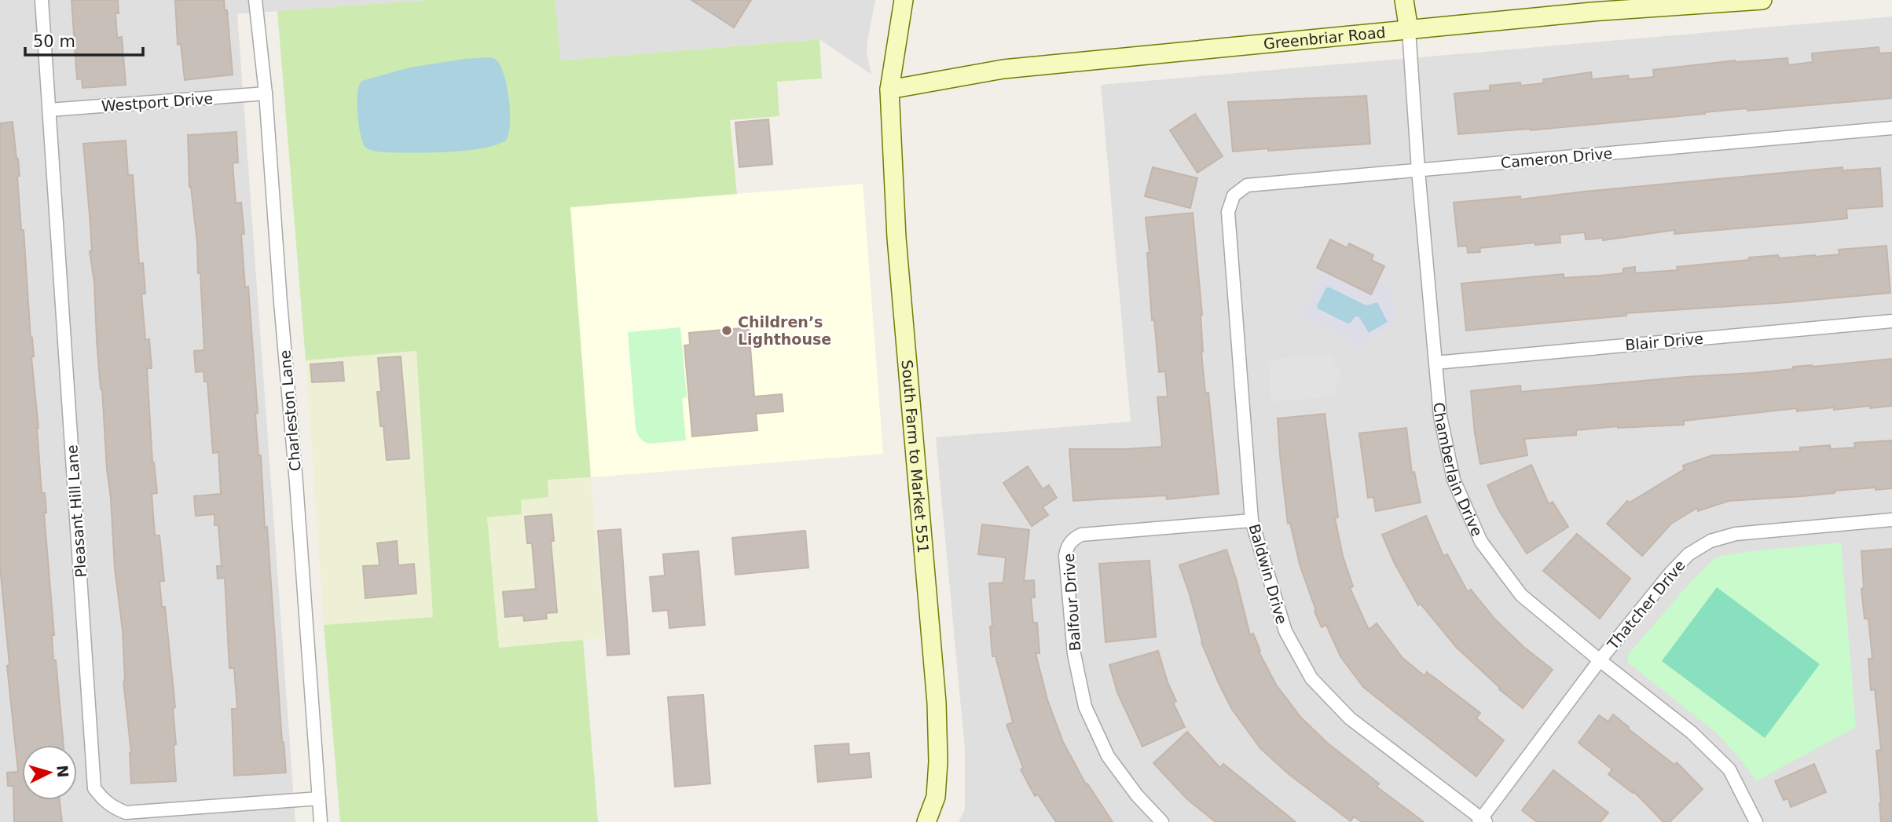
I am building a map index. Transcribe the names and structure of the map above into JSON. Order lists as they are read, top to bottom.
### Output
{
  "streets": {
    "street": [
      "Greenbriar Road",
      "Westport Drive",
      "Cameron Drive",
      "Blair Drive",
      "Charleston Lane",
      "South Farm to Market 551",
      "Chamberlain Drive",
      "Pleasant Hill Lane",
      "Baldwin Drive",
      "Balfour Drive",
      "Thatcher Drive"
    ]
  },
  "crossings": [
    ["Greenbriar Road", "South Farm to Market 551"],
    ["Greenbriar Road", "Chamberlain Drive"],
    ["Westport Drive", "Charleston Lane"],
    ["Westport Drive", "Pleasant Hill Lane"],
    ["Cameron Drive", "Chamberlain Drive"],
    ["Cameron Drive", "Baldwin Drive"],
    ["Blair Drive", "Chamberlain Drive"],
    ["Charleston Lane", "Pleasant Hill Lane"],
    ["Chamberlain Drive", "Thatcher Drive"],
    ["Baldwin Drive", "Balfour Drive"],
    ["Baldwin Drive", "Thatcher Drive"]
  ],
  "places": ["Children’s Lighthouse"],
  "scale_bar": "50 m",
  "north": "right"
}
